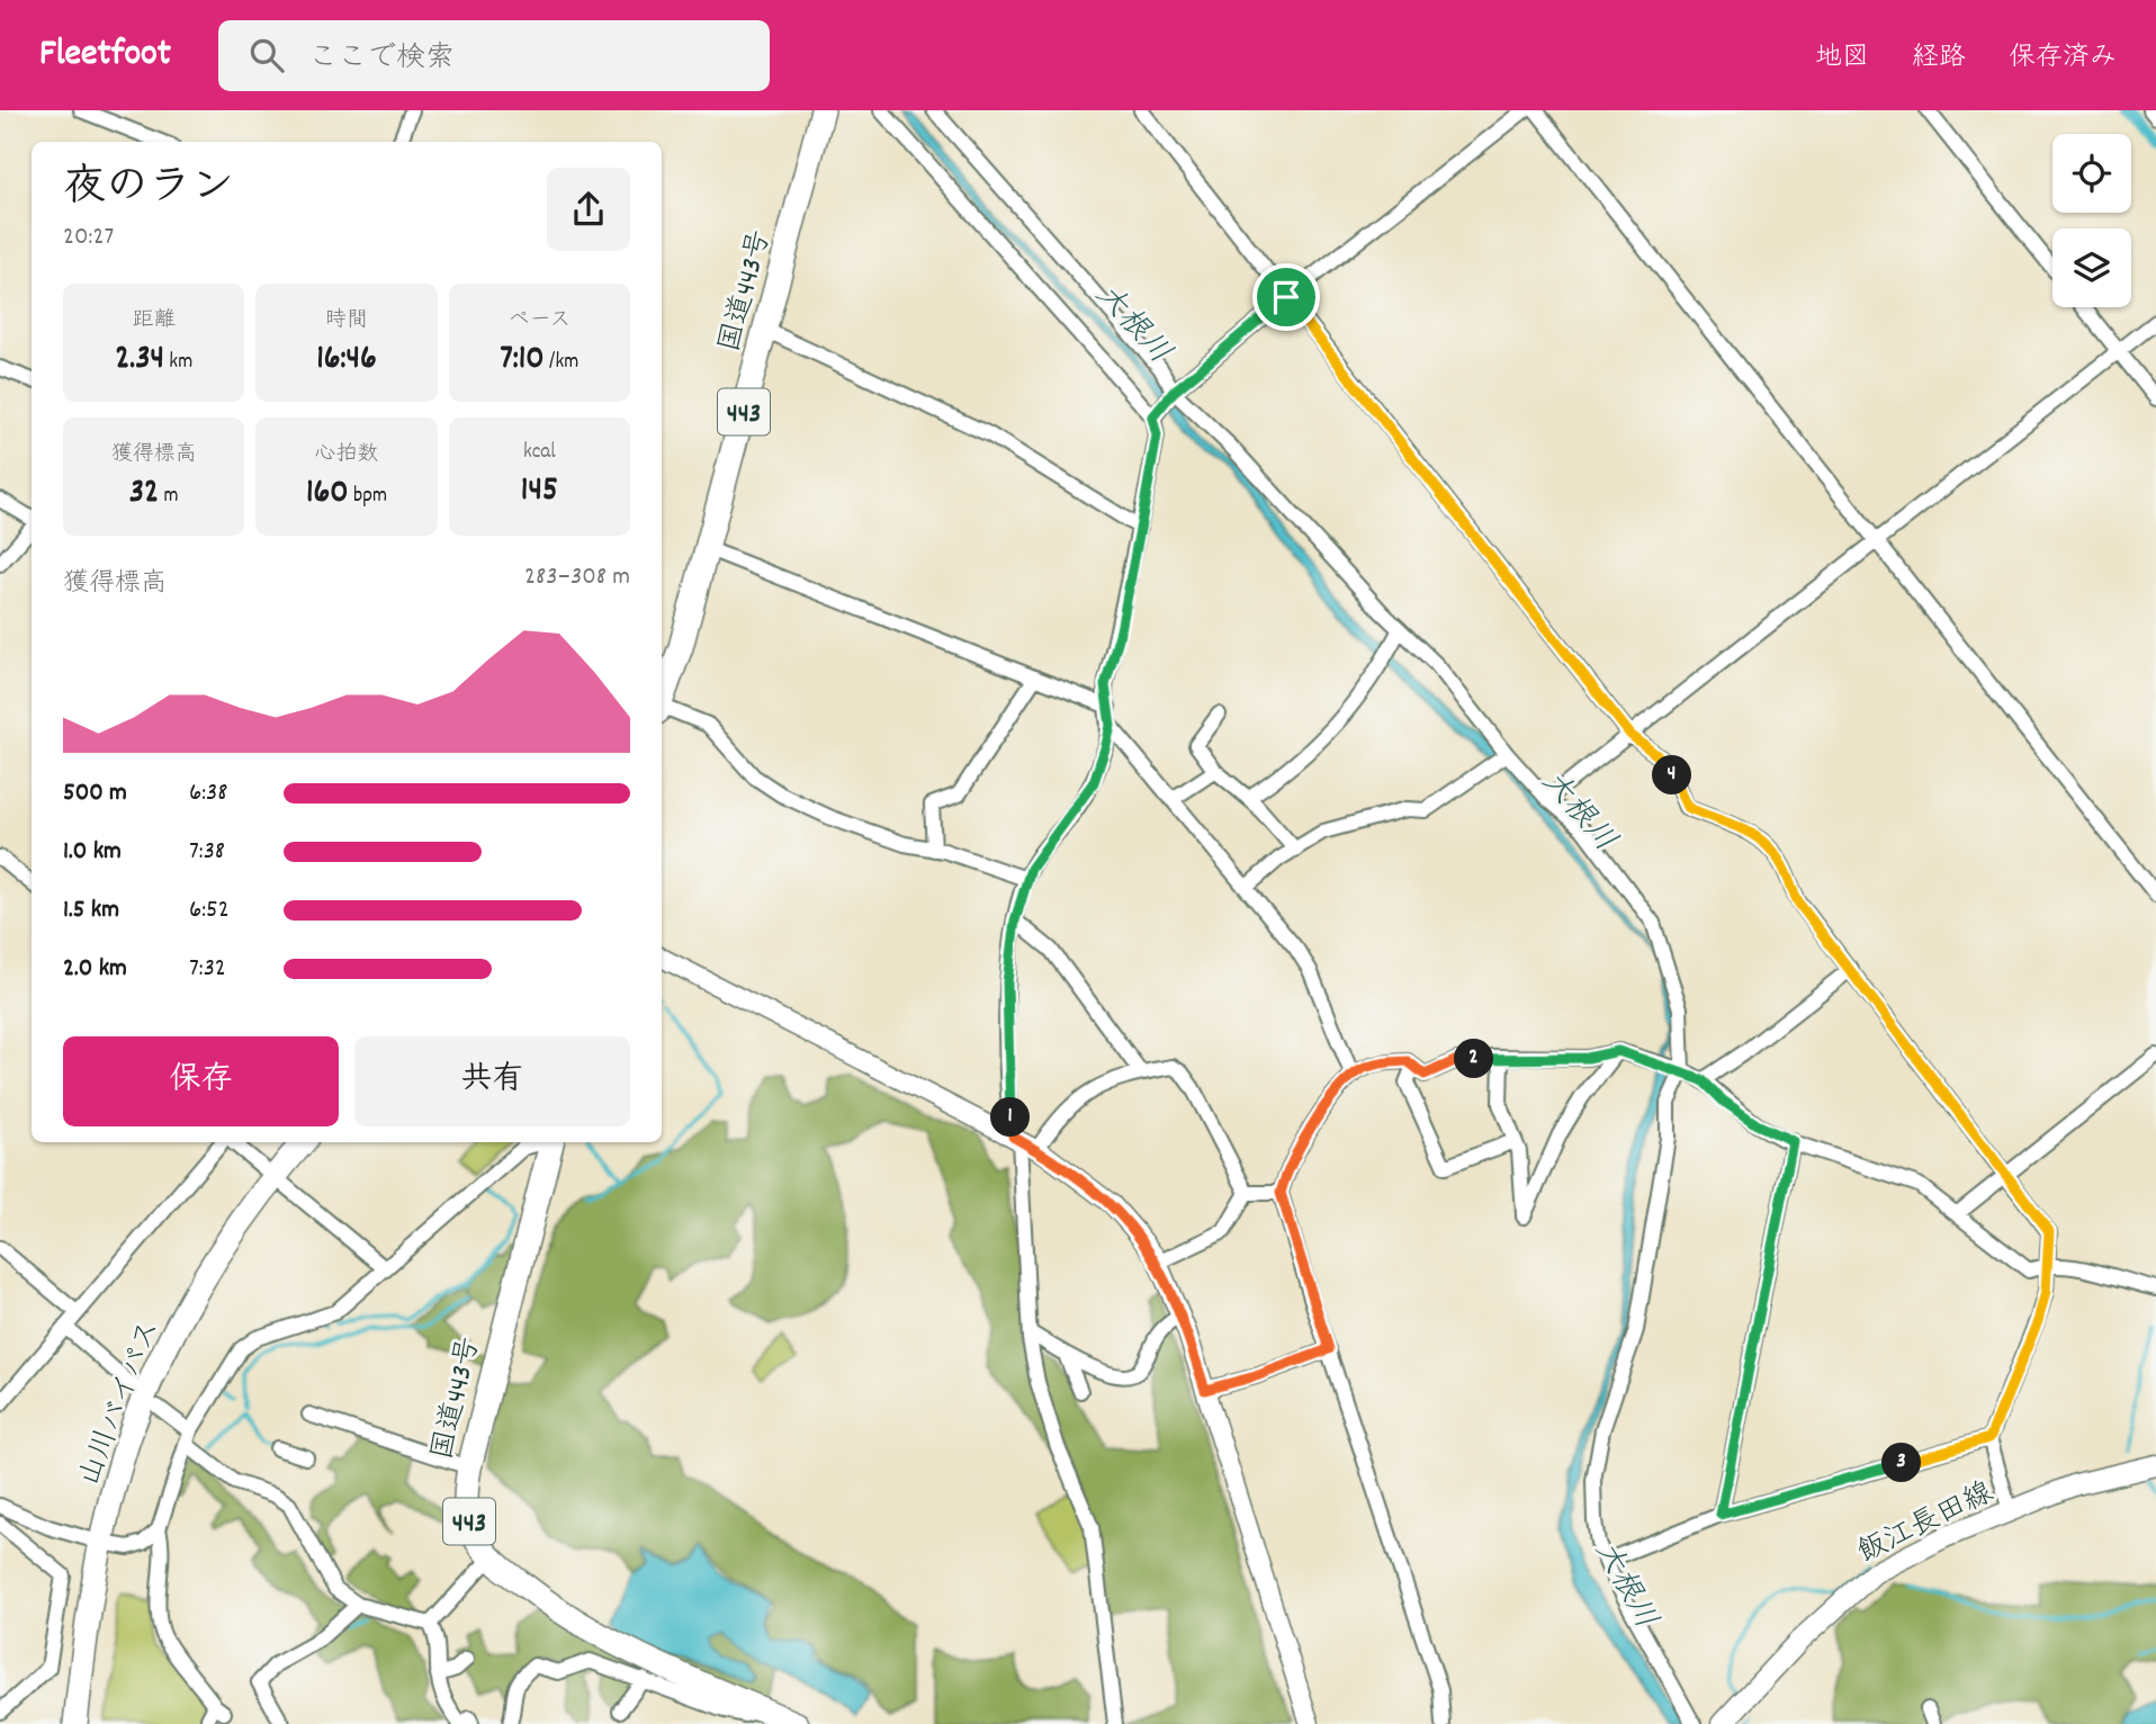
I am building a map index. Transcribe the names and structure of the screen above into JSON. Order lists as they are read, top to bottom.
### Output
{
  "streets": {
    "highway": ["国道443号", "443", "山川バイパス"],
    "main road": ["飯江長田線"]
  },
  "water": ["大根川"],
  "page": {
    "header": "Fleetfoot",
    "search": "ここで検索",
    "nav": ["地図", "経路", "保存済み"],
    "heading": ["夜のラン", "20:27"],
    "stats": [
      ["距離", "2.34 km"],
      ["時間", "16:46"],
      ["ペース", "7:10 /km"],
      ["獲得標高", "32 m"],
      ["心拍数", "160 bpm"],
      ["kcal", "145"]
    ],
    "chart": ["獲得標高", "283–308 m"],
    "pins": [
      "4",
      "2",
      "1",
      "3"
    ],
    "list": [
      {
        "name": "500 m",
        "note": "6:38"
      },
      {
        "name": "1.0 km",
        "note": "7:38"
      },
      {
        "name": "1.5 km",
        "note": "6:52"
      },
      {
        "name": "2.0 km",
        "note": "7:32"
      }
    ],
    "buttons": ["保存", "共有"]
  }
}
